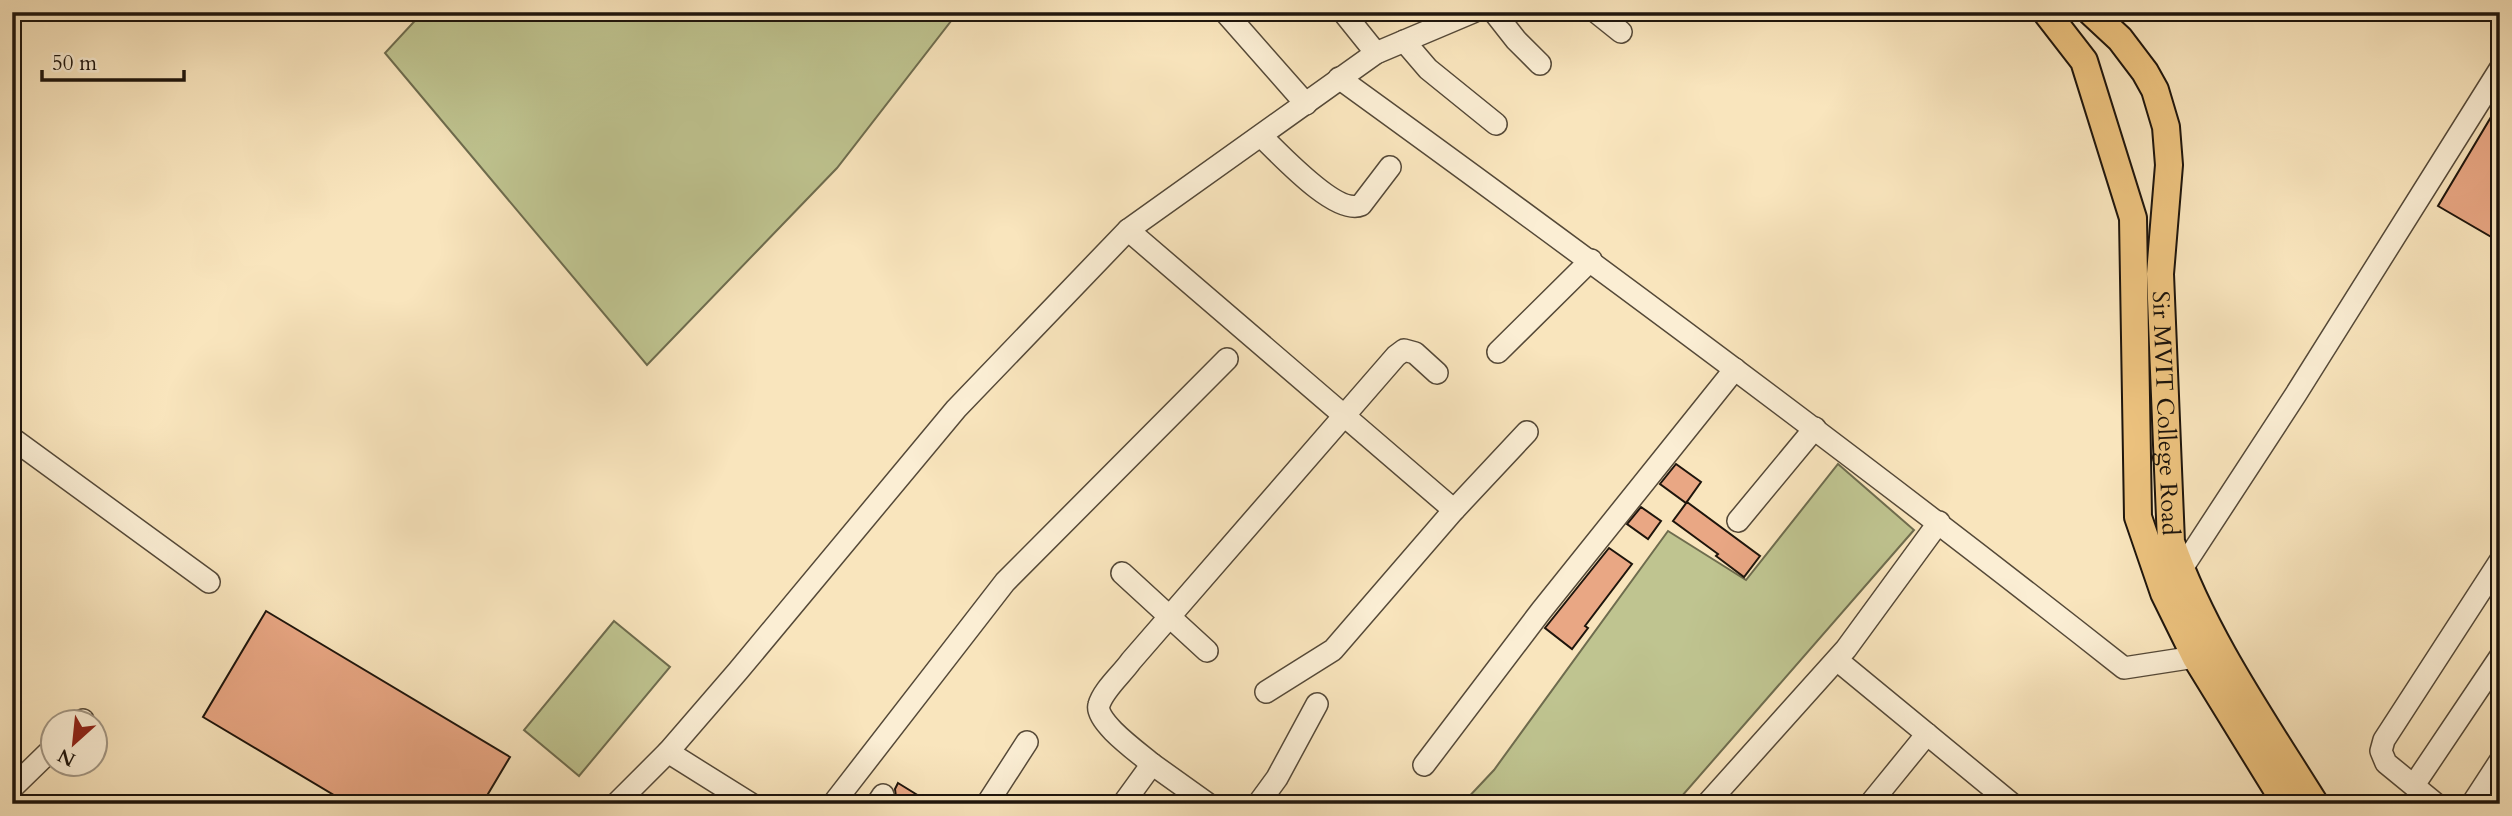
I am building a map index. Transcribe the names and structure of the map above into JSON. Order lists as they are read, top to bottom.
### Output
{
  "streets": {
    "main road": ["Sir MVIT College Road"]
  },
  "scale_bar": "50 m",
  "north": "bottom left"
}
